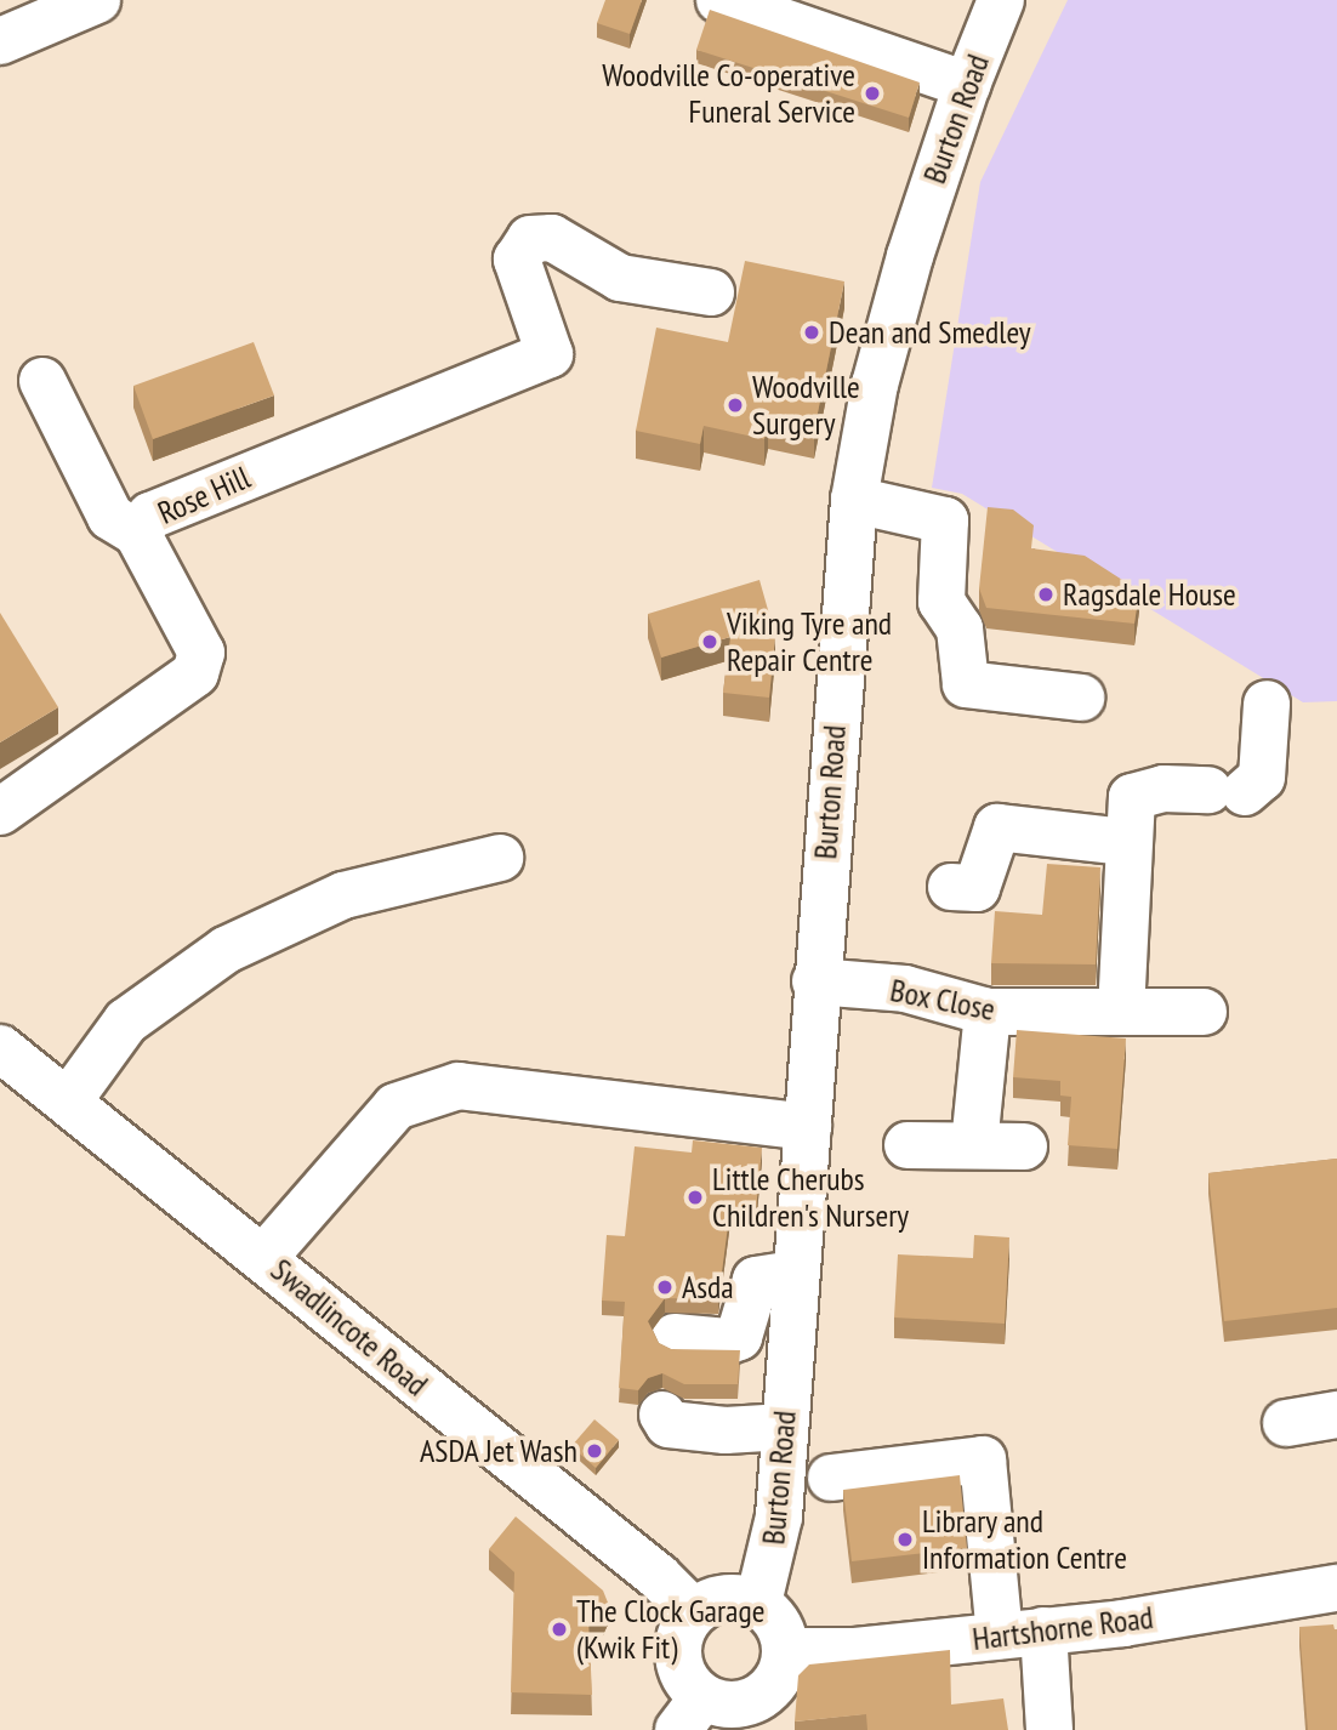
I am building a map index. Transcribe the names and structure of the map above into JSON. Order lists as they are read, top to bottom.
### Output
{
  "streets": {
    "main road": [
      "Burton Road",
      "Rose Hill",
      "Box Close",
      "Swadlincote Road",
      "Hartshorne Road"
    ]
  },
  "crossings": [
    ["Burton Road", "Box Close"],
    ["Burton Road", "Swadlincote Road"],
    ["Burton Road", "Hartshorne Road"],
    ["Swadlincote Road", "Hartshorne Road"]
  ],
  "places": [
    "Woodville Co-operative Funeral Service",
    "Dean and Smedley",
    "Woodville Surgery",
    "Ragsdale House",
    "Viking Tyre and Repair Centre",
    "Little Cherubs Children's Nursery",
    "Asda",
    "ASDA Jet Wash",
    "Library and Information Centre",
    "The Clock Garage (Kwik Fit)"
  ]
}
